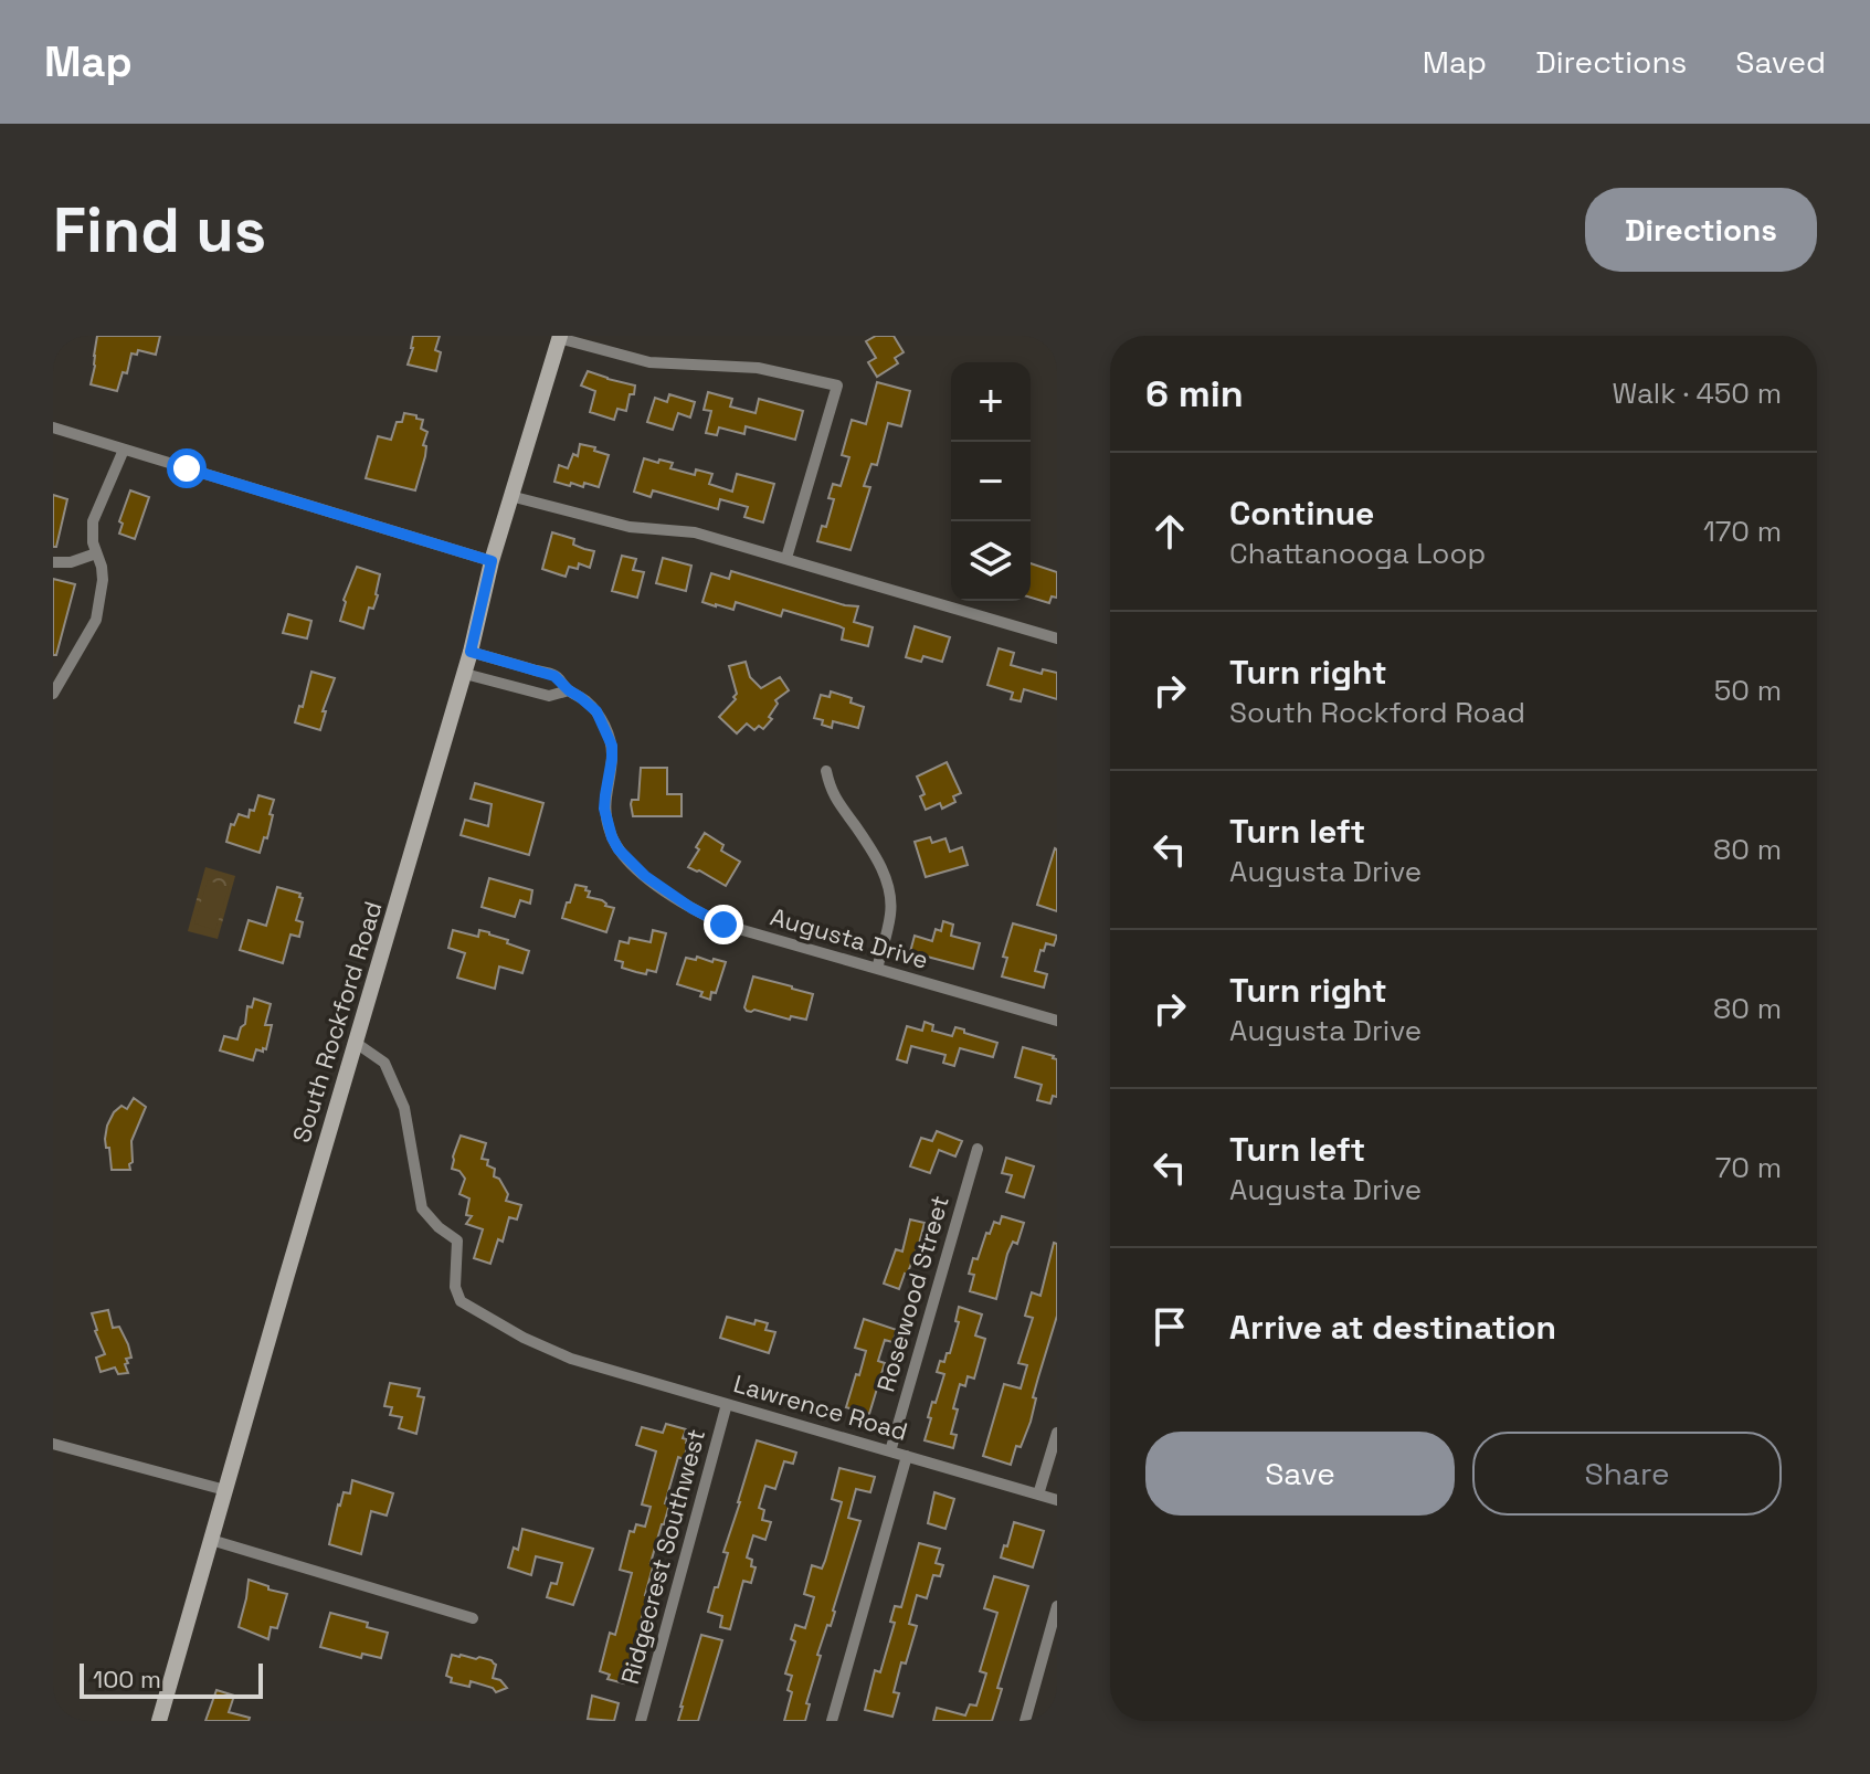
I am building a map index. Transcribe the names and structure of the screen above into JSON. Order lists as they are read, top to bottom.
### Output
{
  "streets": {
    "street": [
      "Augusta Drive",
      "South Rockford Road",
      "Rosewood Street",
      "Lawrence Road",
      "Ridgecrest Southwest"
    ]
  },
  "crossings": [
    ["Augusta Drive", "South Rockford Road"],
    ["South Rockford Road", "Lawrence Road"],
    ["Rosewood Street", "Lawrence Road"],
    ["Lawrence Road", "Ridgecrest Southwest"]
  ],
  "scale_bar": "100 m",
  "page": {
    "header": "Map",
    "nav": ["Map", "Directions", "Saved"],
    "buttons": [
      "Directions",
      ["Save", "Share"]
    ],
    "title": "Find us",
    "heading": ["6 min", "Walk · 450 m"],
    "map_buttons": ["+", "−"],
    "list": [
      ["Continue", "Chattanooga Loop", "170 m"],
      ["Turn right", "South Rockford Road", "50 m"],
      ["Turn left", "Augusta Drive", "80 m"],
      ["Turn right", "Augusta Drive", "80 m"],
      ["Turn left", "Augusta Drive", "70 m"],
      "Arrive at destination"
    ],
    "scale": "100 m"
  }
}
